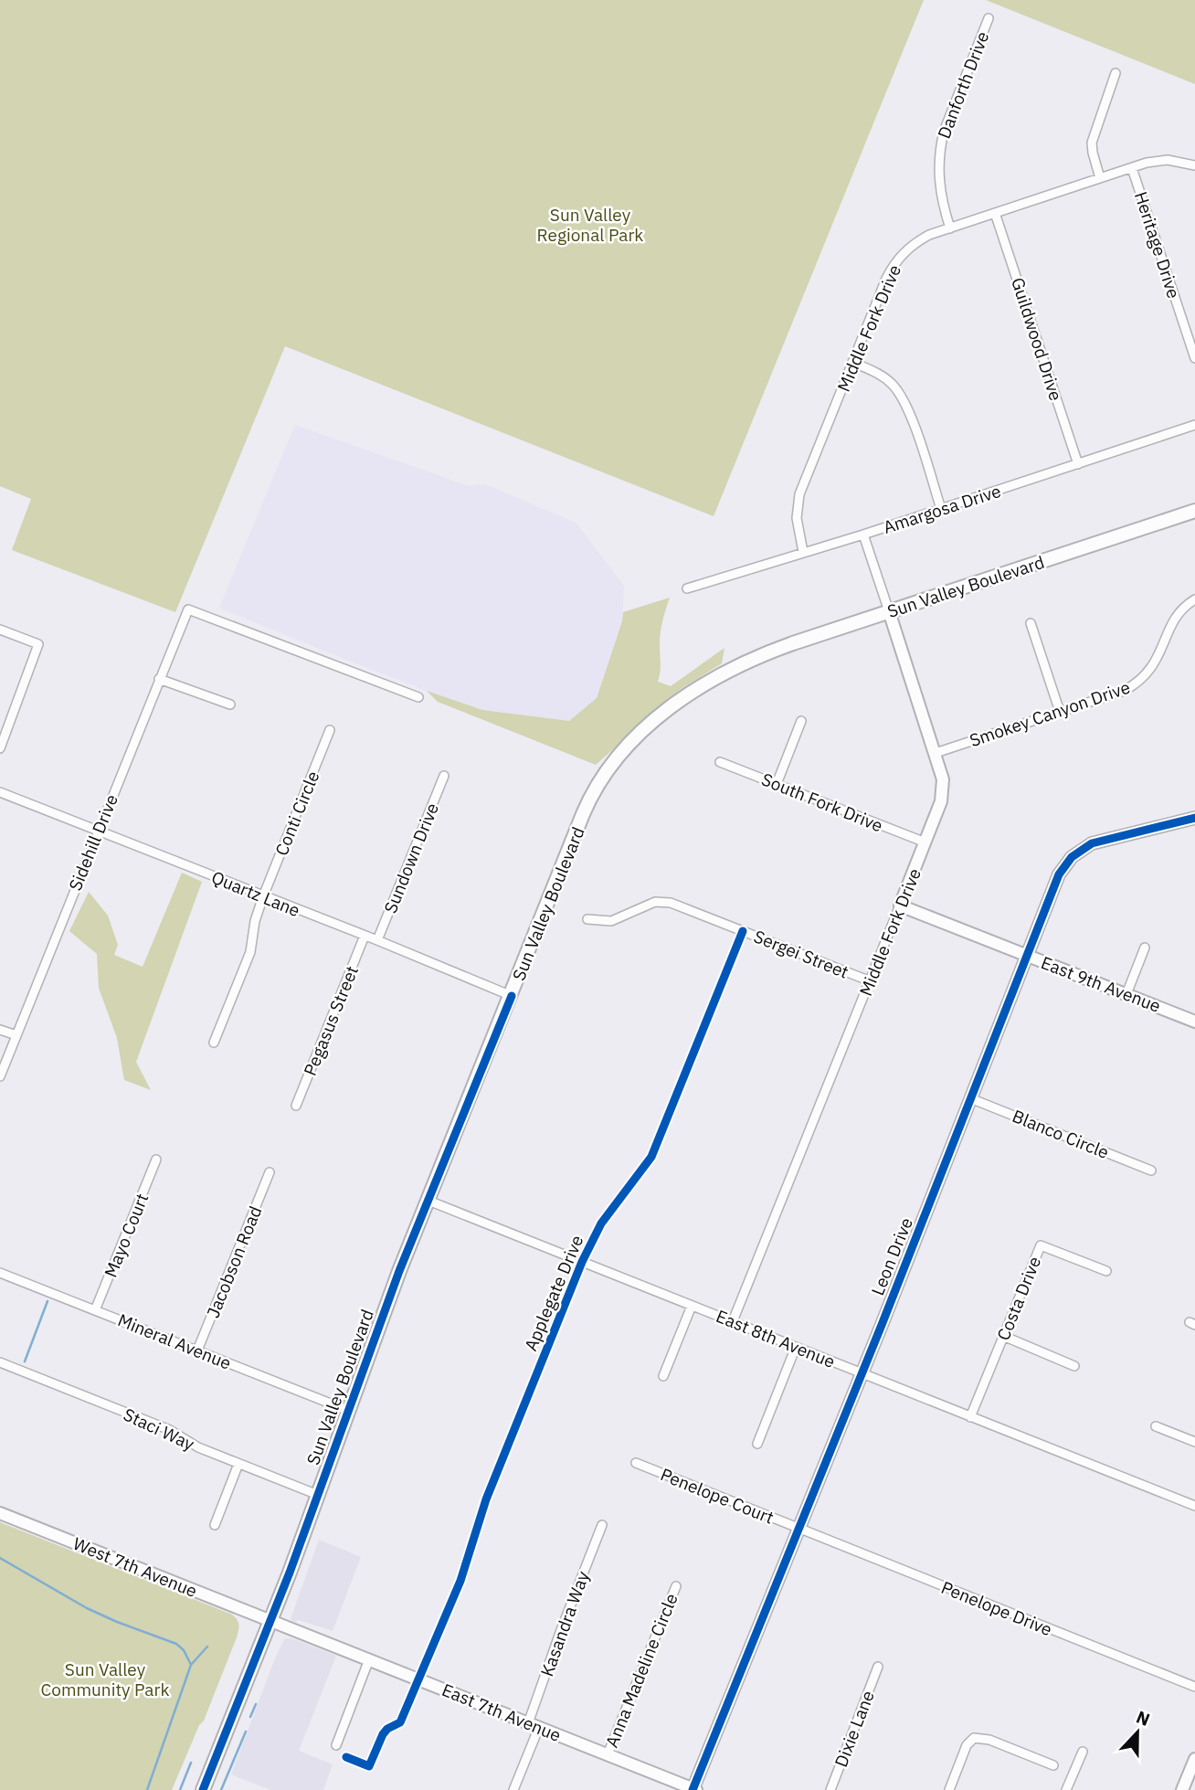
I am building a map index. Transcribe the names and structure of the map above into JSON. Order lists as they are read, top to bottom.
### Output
{
  "streets": {
    "main road": ["Sun Valley Boulevard"],
    "street": [
      "Danforth Drive",
      "Heritage Drive",
      "Middle Fork Drive",
      "Guildwood Drive",
      "Amargosa Drive",
      "Smokey Canyon Drive",
      "South Fork Drive",
      "Conti Circle",
      "Sidehill Drive",
      "Sundown Drive",
      "Quartz Lane",
      "Sergei Street",
      "East 9th Avenue",
      "Pegasus Street",
      "Blanco Circle",
      "Mayo Court",
      "Leon Drive",
      "Jacobson Road",
      "Applegate Drive",
      "Costa Drive",
      "East 8th Avenue",
      "Mineral Avenue",
      "Staci Way",
      "Penelope Court",
      "West 7th Avenue",
      "Penelope Drive",
      "Kasandra Way",
      "Anna Madeline Circle",
      "East 7th Avenue",
      "Dixie Lane"
    ]
  },
  "crossings": [
    ["Danforth Drive", "Middle Fork Drive"],
    ["Heritage Drive", "Middle Fork Drive"],
    ["Middle Fork Drive", "Guildwood Drive"],
    ["Middle Fork Drive", "Amargosa Drive"],
    ["Middle Fork Drive", "Sun Valley Boulevard"],
    ["Middle Fork Drive", "Smokey Canyon Drive"],
    ["Middle Fork Drive", "South Fork Drive"],
    ["Middle Fork Drive", "Sergei Street"],
    ["Middle Fork Drive", "East 9th Avenue"],
    ["Middle Fork Drive", "East 8th Avenue"],
    ["Guildwood Drive", "Amargosa Drive"],
    ["Sun Valley Boulevard", "Quartz Lane"],
    ["Sun Valley Boulevard", "East 8th Avenue"],
    ["Sun Valley Boulevard", "Mineral Avenue"],
    ["Sun Valley Boulevard", "Staci Way"],
    ["Sun Valley Boulevard", "West 7th Avenue"],
    ["Sun Valley Boulevard", "East 7th Avenue"],
    ["Conti Circle", "Quartz Lane"],
    ["Sidehill Drive", "Quartz Lane"],
    ["Sundown Drive", "Quartz Lane"],
    ["Quartz Lane", "Pegasus Street"],
    ["Sergei Street", "Applegate Drive"],
    ["East 9th Avenue", "Leon Drive"],
    ["Blanco Circle", "Leon Drive"],
    ["Mayo Court", "Mineral Avenue"],
    ["Leon Drive", "East 8th Avenue"],
    ["Leon Drive", "Penelope Court"],
    ["Leon Drive", "Penelope Drive"],
    ["Leon Drive", "East 7th Avenue"],
    ["Jacobson Road", "Mineral Avenue"],
    ["Applegate Drive", "East 8th Avenue"],
    ["Applegate Drive", "East 7th Avenue"],
    ["Costa Drive", "East 8th Avenue"],
    ["Penelope Court", "Penelope Drive"],
    ["West 7th Avenue", "East 7th Avenue"],
    ["Kasandra Way", "East 7th Avenue"],
    ["Anna Madeline Circle", "East 7th Avenue"]
  ],
  "parks": ["Sun Valley Regional Park", "Sun Valley Community Park"],
  "north": "top"
}
